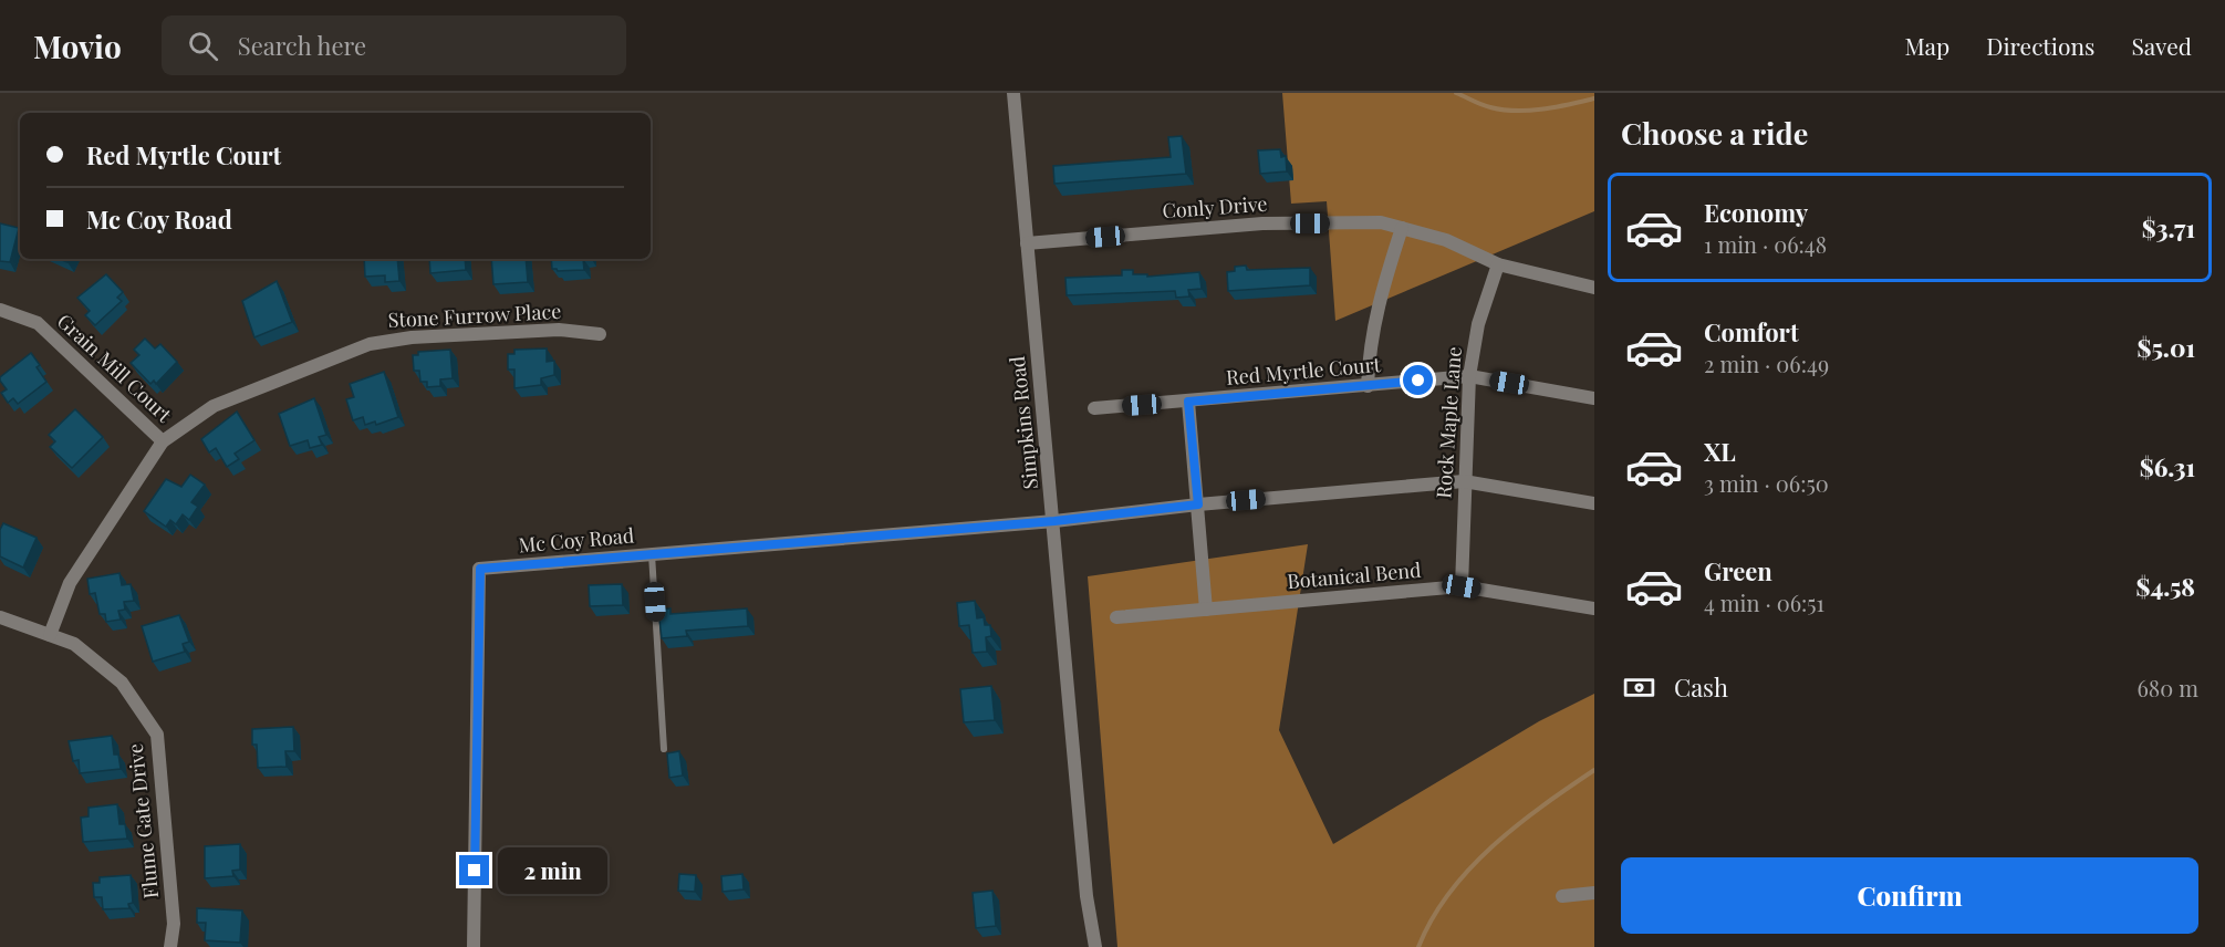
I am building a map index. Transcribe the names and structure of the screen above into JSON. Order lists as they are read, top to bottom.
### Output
{
  "streets": {
    "street": [
      "Conly Drive",
      "Stone Furrow Place",
      "Grain Mill Court",
      "Red Myrtle Court",
      "Simpkins Road",
      "Rock Maple Lane",
      "Mc Coy Road",
      "Botanical Bend",
      "Flume Gate Drive"
    ]
  },
  "crossings": [
    ["Conly Drive", "Simpkins Road"],
    ["Conly Drive", "Rock Maple Lane"],
    ["Stone Furrow Place", "Grain Mill Court"],
    ["Stone Furrow Place", "Flume Gate Drive"],
    ["Red Myrtle Court", "Rock Maple Lane"],
    ["Simpkins Road", "Mc Coy Road"],
    ["Rock Maple Lane", "Mc Coy Road"],
    ["Rock Maple Lane", "Botanical Bend"]
  ],
  "page": {
    "header": "Movio",
    "search": "Search here",
    "nav": ["Map", "Directions", "Saved"],
    "heading": "Choose a ride",
    "banner": ["Red Myrtle Court", "Mc Coy Road"],
    "list": [
      {
        "name": "Economy",
        "note": "1 min · 06:48",
        "value": "$3.71"
      },
      {
        "name": "Comfort",
        "note": "2 min · 06:49",
        "value": "$5.01"
      },
      {
        "name": "XL",
        "note": "3 min · 06:50",
        "value": "$6.31"
      },
      {
        "name": "Green",
        "note": "4 min · 06:51",
        "value": "$4.58"
      }
    ],
    "pay": ["Cash", "680 m"],
    "buttons": "Confirm",
    "bubble": "2 min"
  }
}
